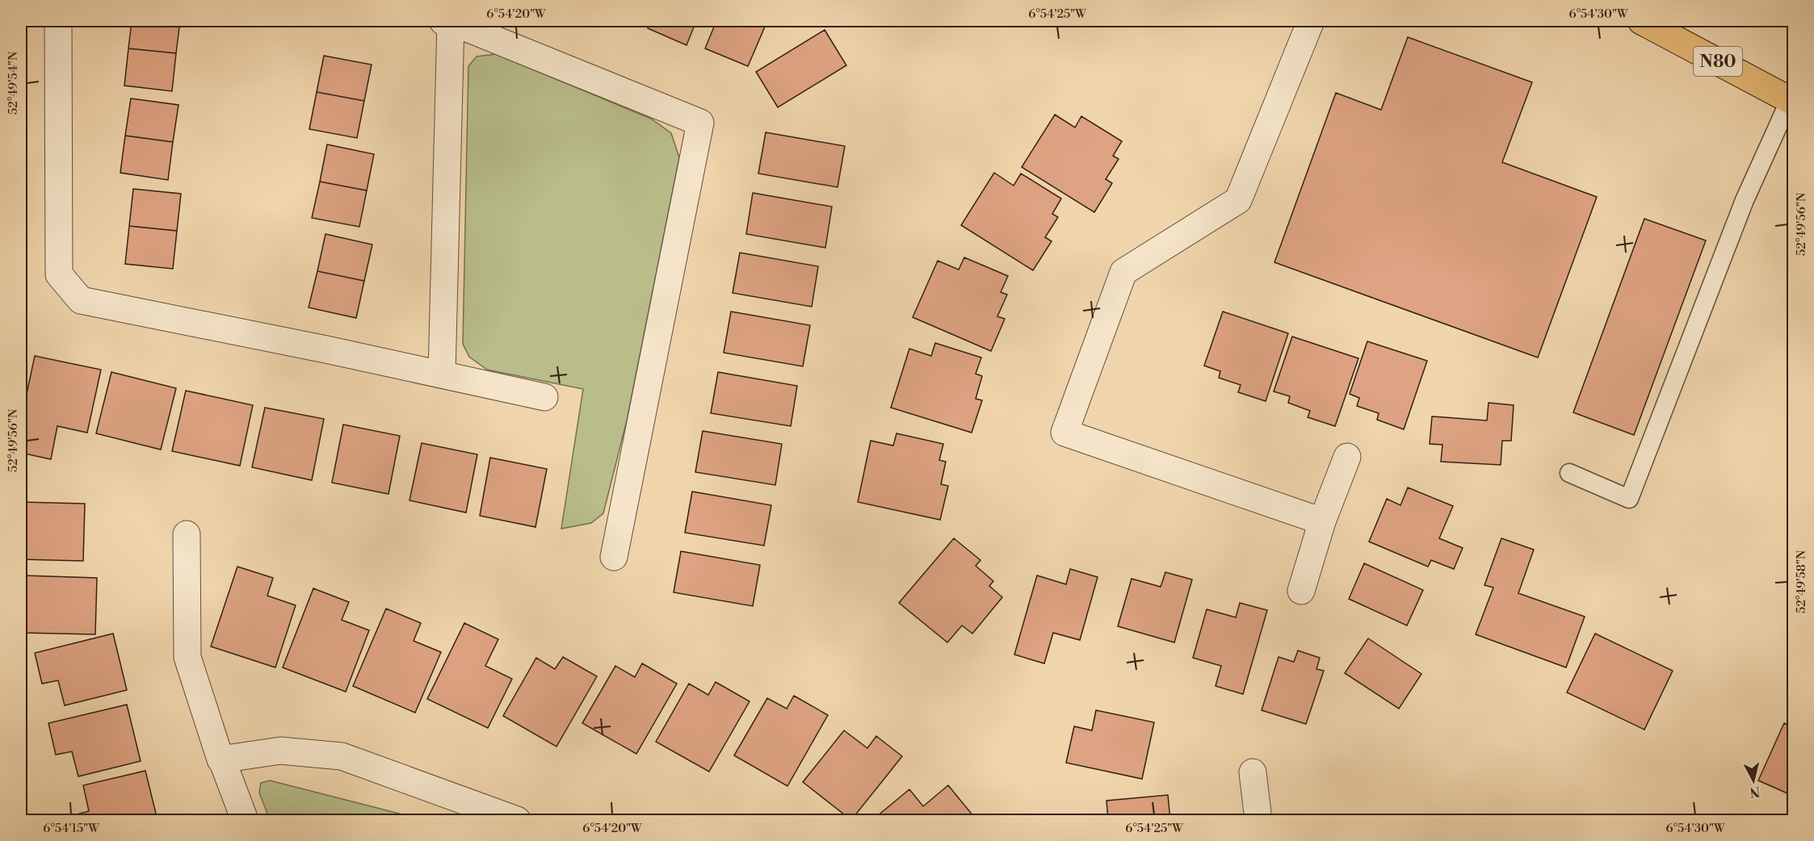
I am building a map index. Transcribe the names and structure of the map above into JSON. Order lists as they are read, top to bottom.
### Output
{
  "streets": {
    "main road": ["N80"]
  },
  "north": "bottom",
  "coordinates": [
    "6°54'20\"W",
    "6°54'25\"W",
    "6°54'30\"W",
    "52°49'54\"N",
    "52°49'56\"N",
    "52°49'58\"N",
    "6°54'15\"W"
  ]
}
